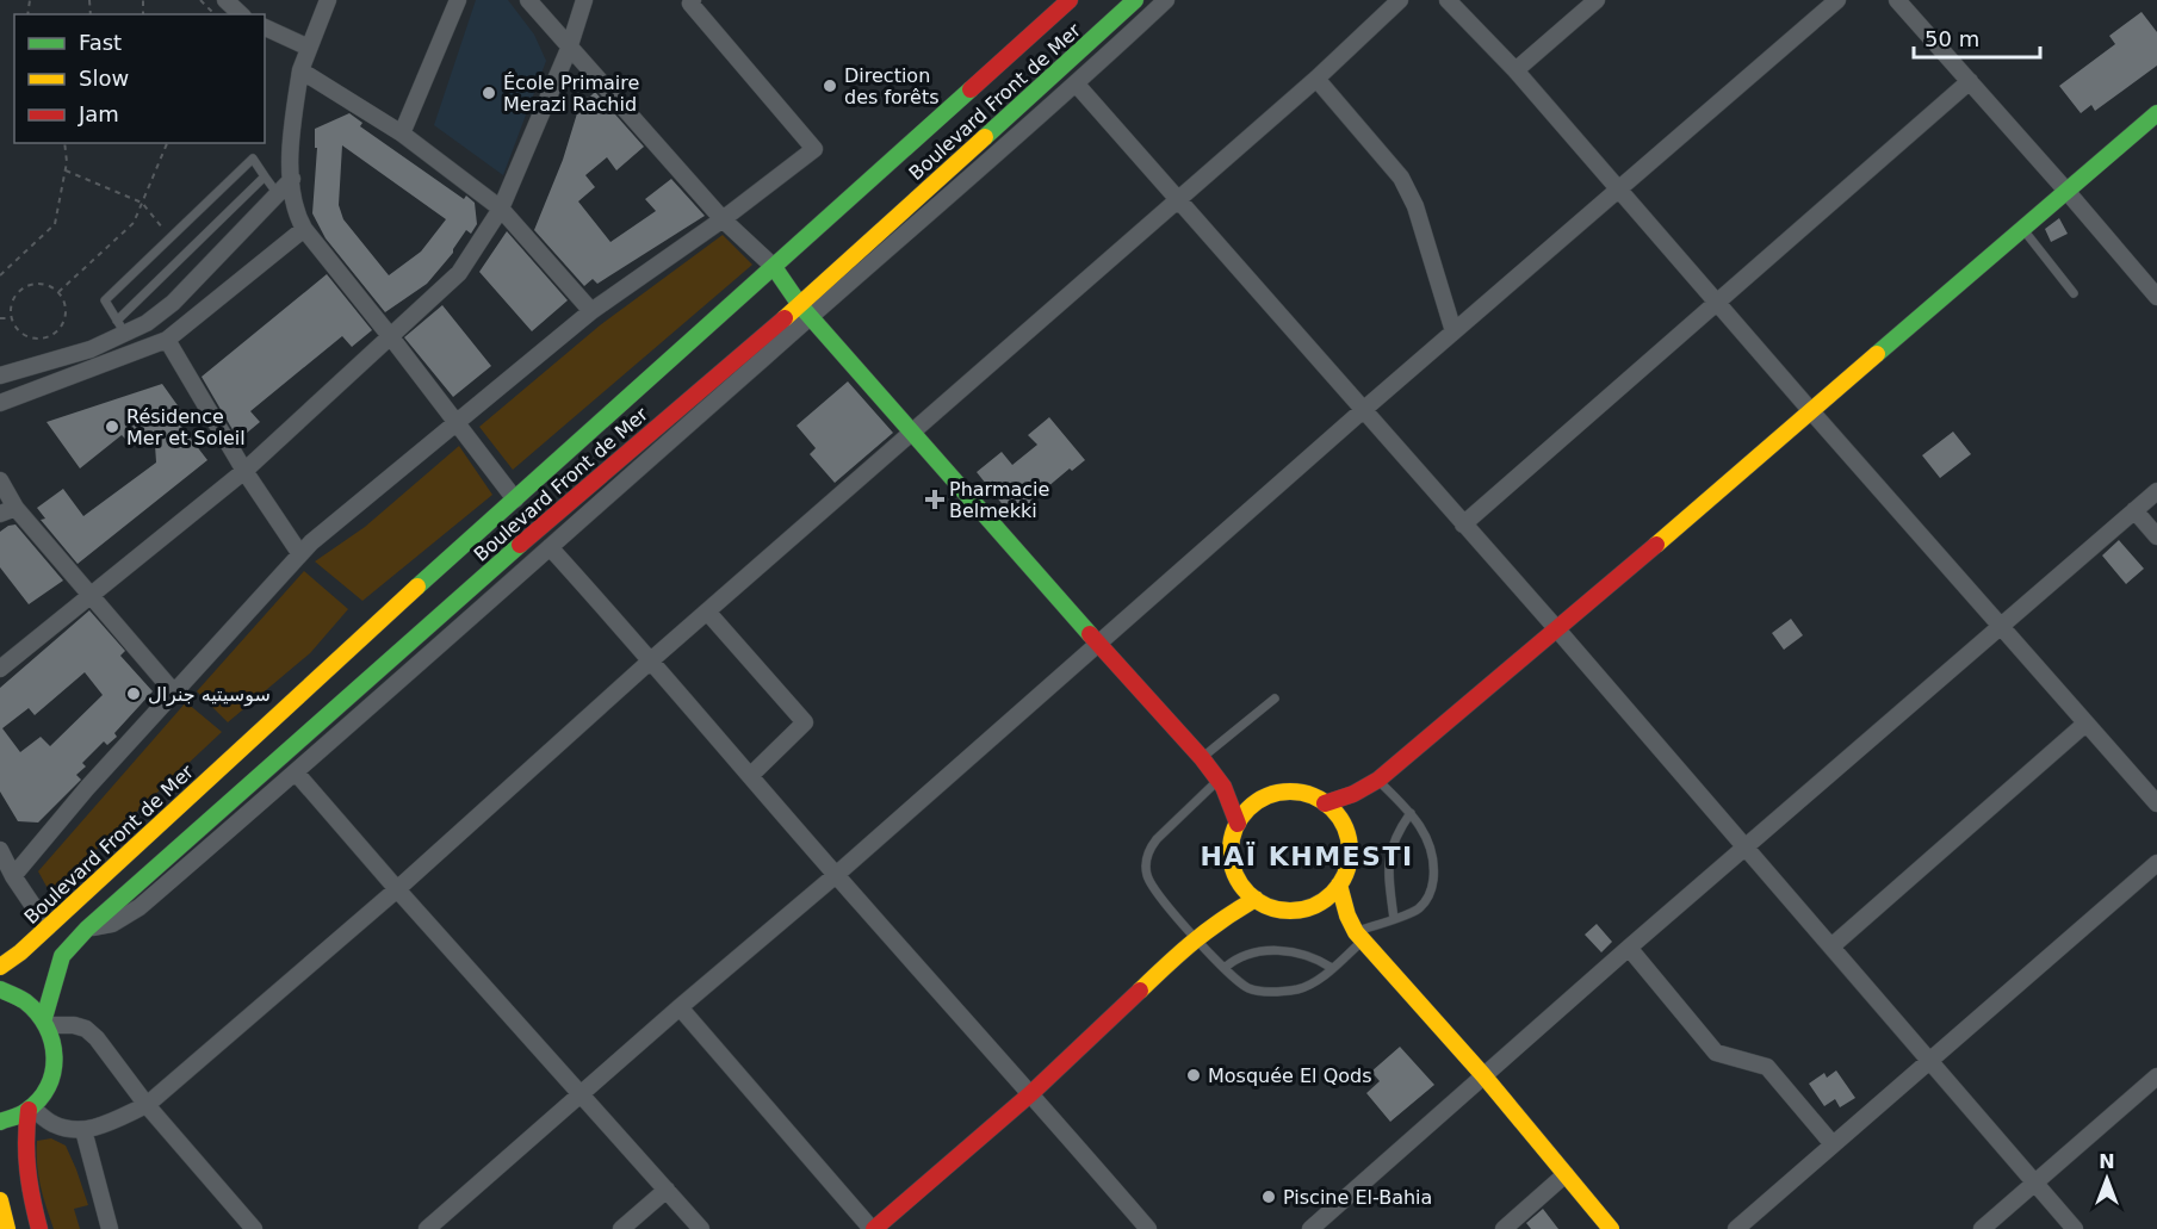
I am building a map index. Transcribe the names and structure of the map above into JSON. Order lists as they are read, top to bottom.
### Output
{
  "streets": {
    "street": ["Boulevard Front de Mer"]
  },
  "districts": ["HAÏ KHMESTI"],
  "places": {
    "other": [
      "Direction des forêts",
      "École Primaire Merazi Rachid",
      "Résidence Mer et Soleil",
      "سوسيتيه جنرال",
      "Mosquée El Qods",
      "Piscine El-Bahia"
    ],
    "health": ["Pharmacie Belmekki"]
  },
  "legend": ["Fast", "Slow", "Jam"],
  "scale_bar": "50 m",
  "north": "top"
}
